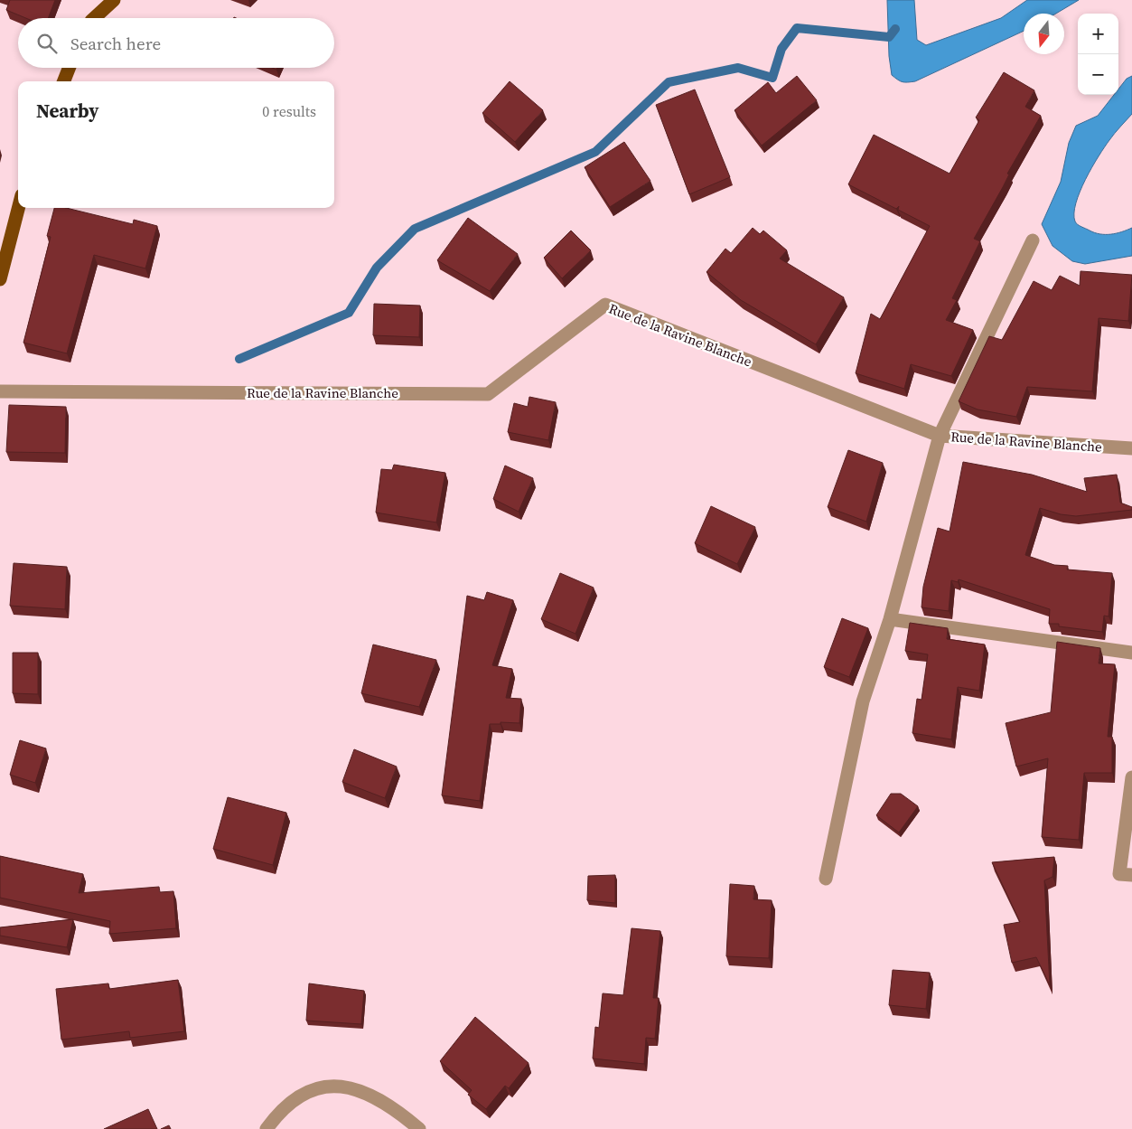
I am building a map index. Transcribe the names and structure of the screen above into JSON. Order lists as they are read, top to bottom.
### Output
{
  "streets": {
    "street": ["Rue de la Ravine Blanche"]
  },
  "north": "bottom",
  "page": {
    "map_buttons": ["+", "−"],
    "search": "Search here",
    "heading": ["Nearby", "0 results"]
  }
}
